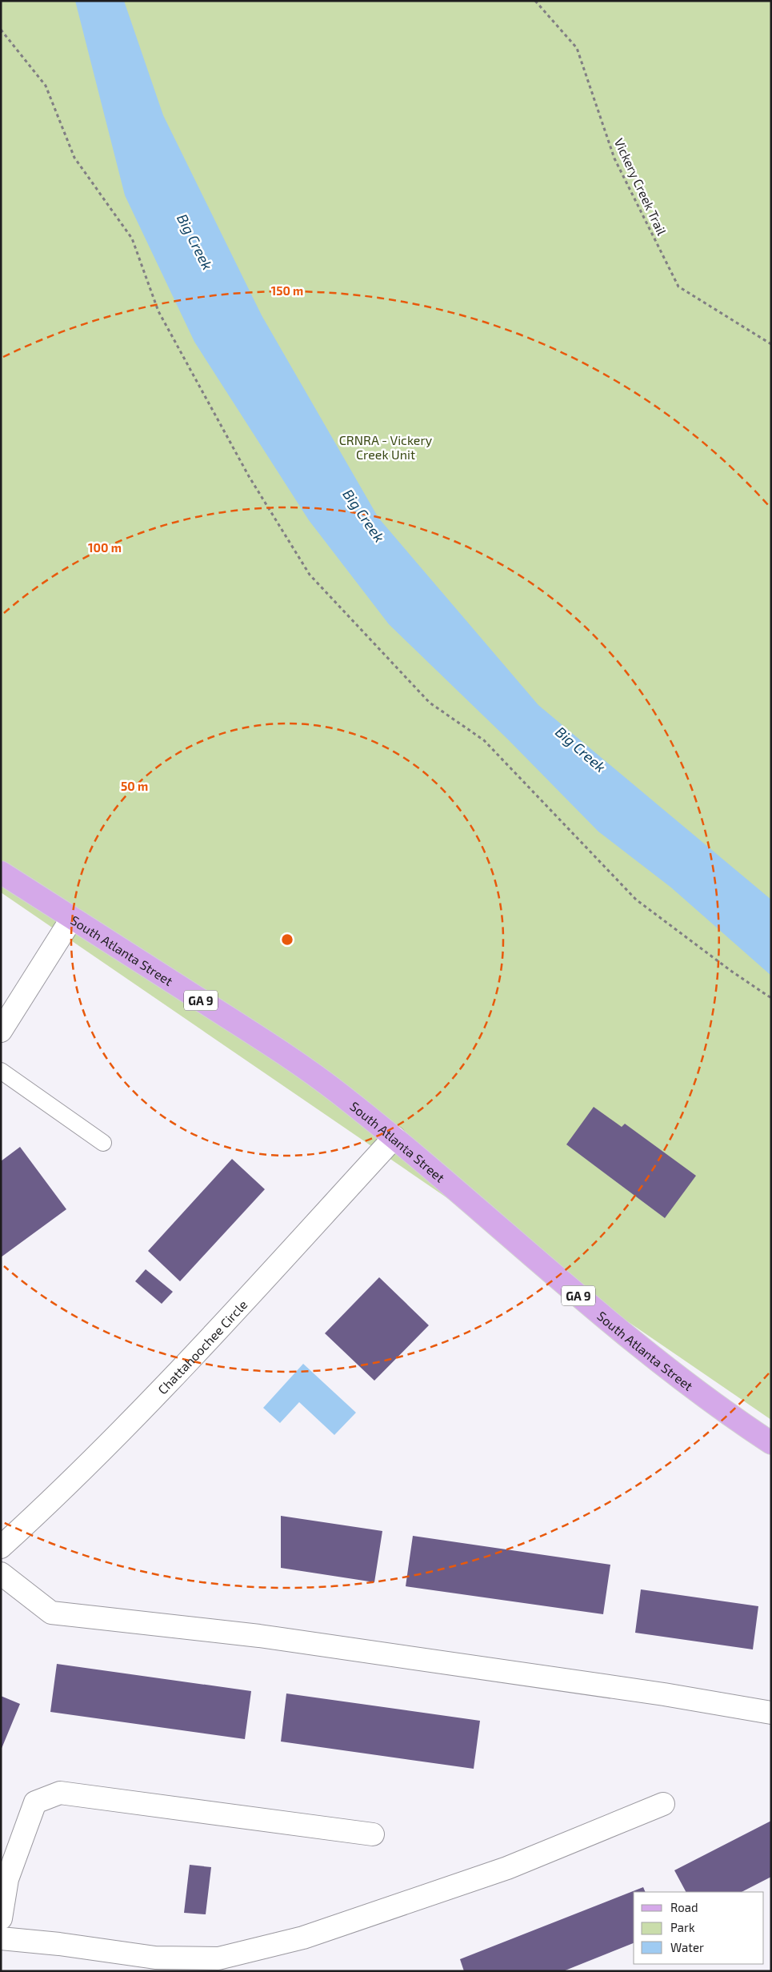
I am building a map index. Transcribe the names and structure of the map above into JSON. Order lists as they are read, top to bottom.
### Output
{
  "streets": {
    "main road": ["South Atlanta Street", "GA 9"],
    "street": ["Chattahoochee Circle"],
    "path": ["Vickery Creek Trail"]
  },
  "crossings": [
    ["South Atlanta Street", "Chattahoochee Circle"]
  ],
  "water": ["Big Creek"],
  "parks": ["CRNRA - Vickery Creek Unit"],
  "legend": ["Road", "Park", "Water"],
  "rings": ["150 m", "100 m", "50 m"]
}
